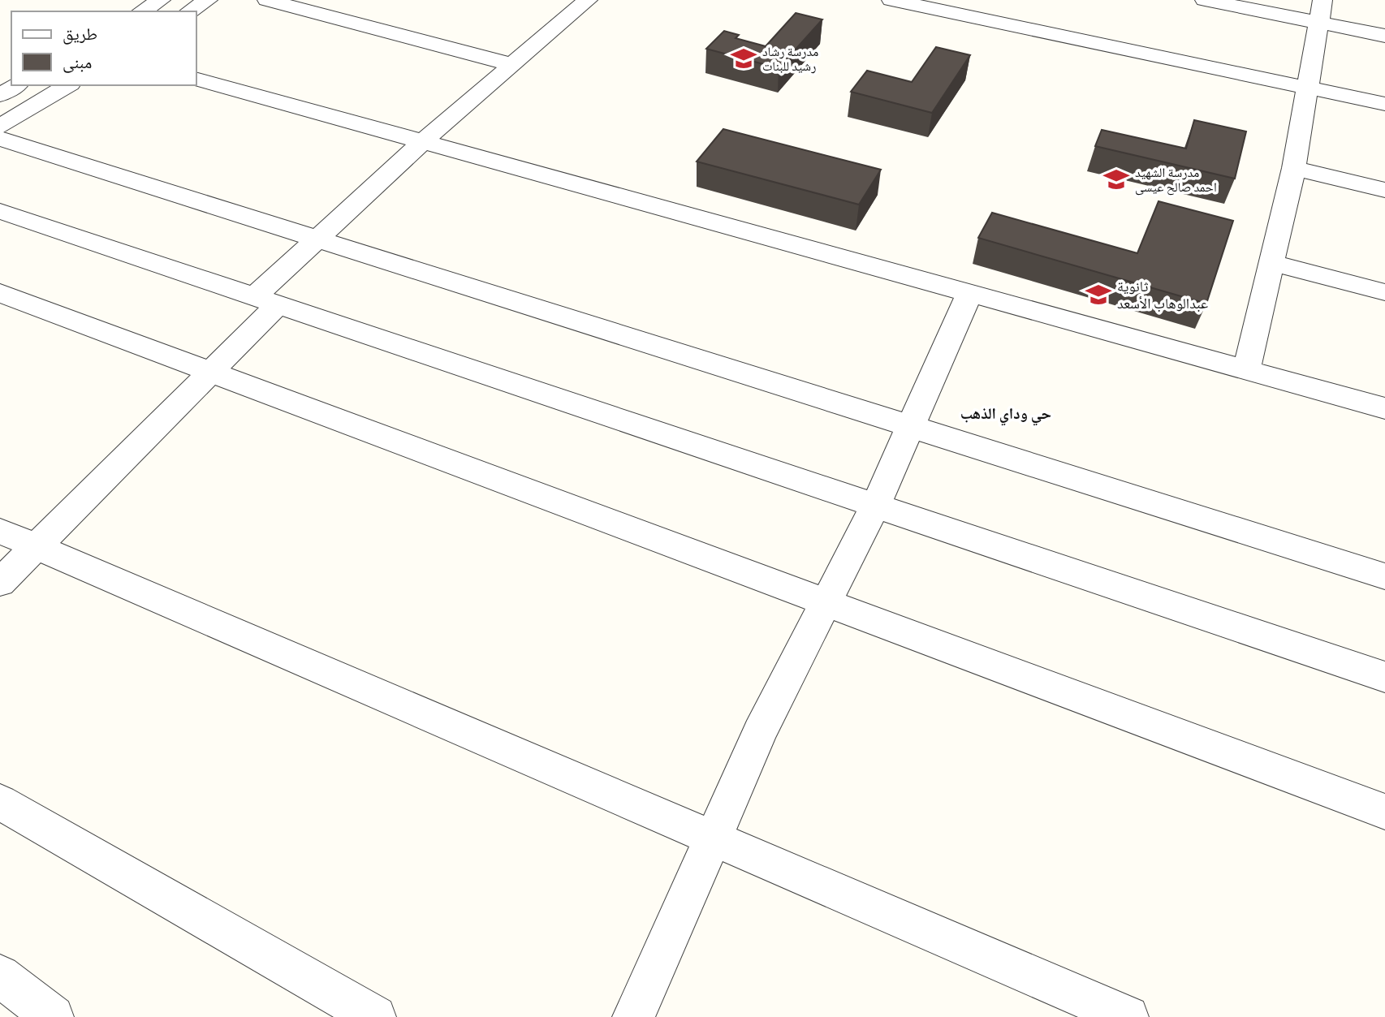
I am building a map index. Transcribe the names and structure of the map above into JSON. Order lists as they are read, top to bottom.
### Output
{
  "districts": ["حي وداي الذهب"],
  "places": {
    "school or university": ["مدرسة رشاد رشيد للبنات", "مدرسة الشهيد احمد صالح عيسى", "ثانوية عبدالوهاب الأسعد"]
  },
  "legend": ["طريق", "مبنى"]
}
